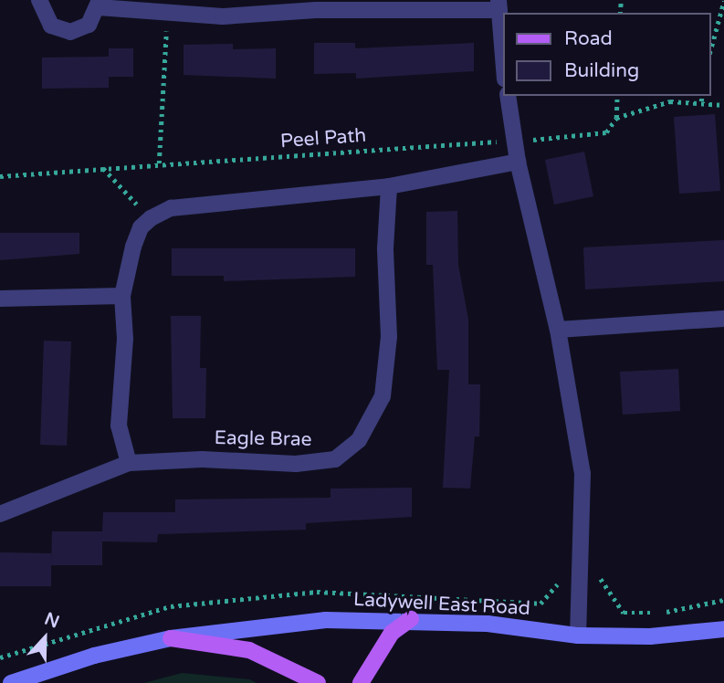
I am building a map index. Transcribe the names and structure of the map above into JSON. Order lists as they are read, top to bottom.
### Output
{
  "streets": {
    "street": ["Eagle Brae", "Ladywell East Road"],
    "path": ["Peel Path"]
  },
  "legend": ["Road", "Building"],
  "north": "top"
}
